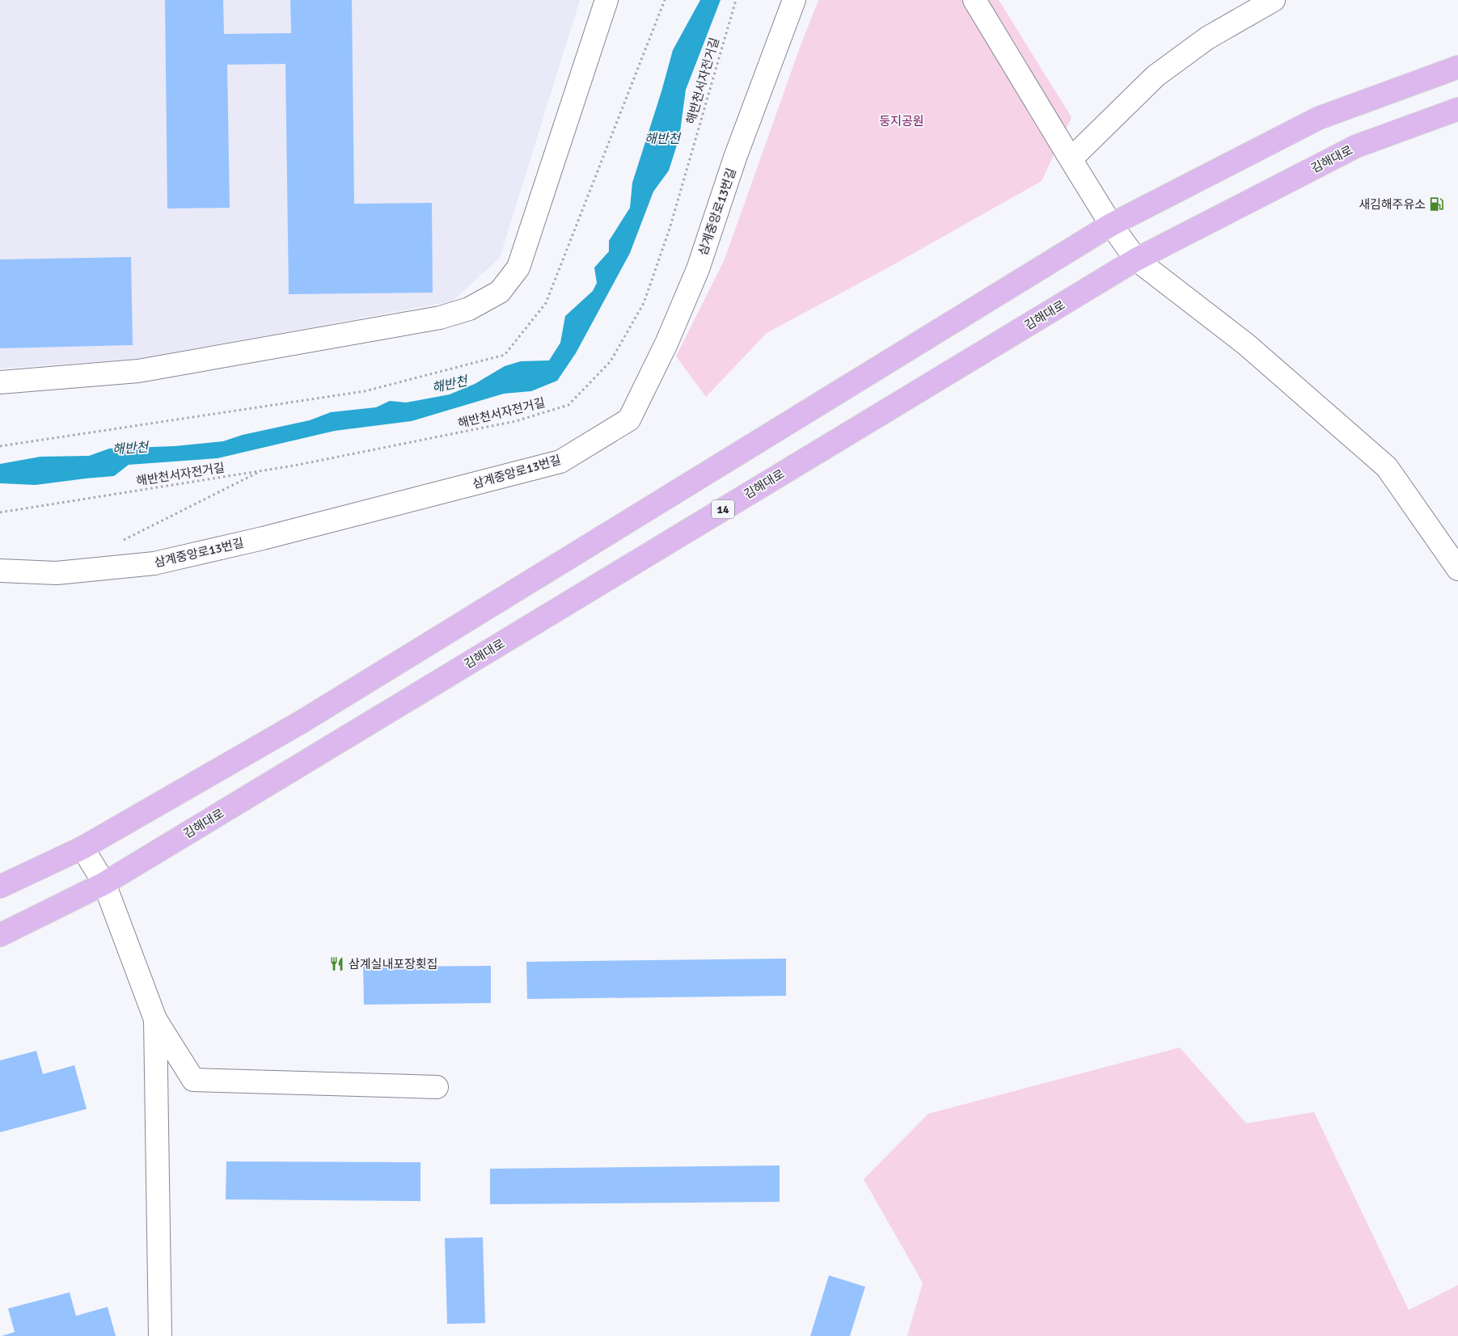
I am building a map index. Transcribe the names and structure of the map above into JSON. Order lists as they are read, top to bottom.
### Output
{
  "streets": {
    "main road": ["김해대로", "14"],
    "street": ["삼계중앙로13번길"],
    "path": ["해반천서자전거길"]
  },
  "water": ["해반천"],
  "parks": ["둥지공원"],
  "places": {
    "fuel station": ["새김해주유소"],
    "restaurant": ["삼계실내포장횟집"]
  }
}
